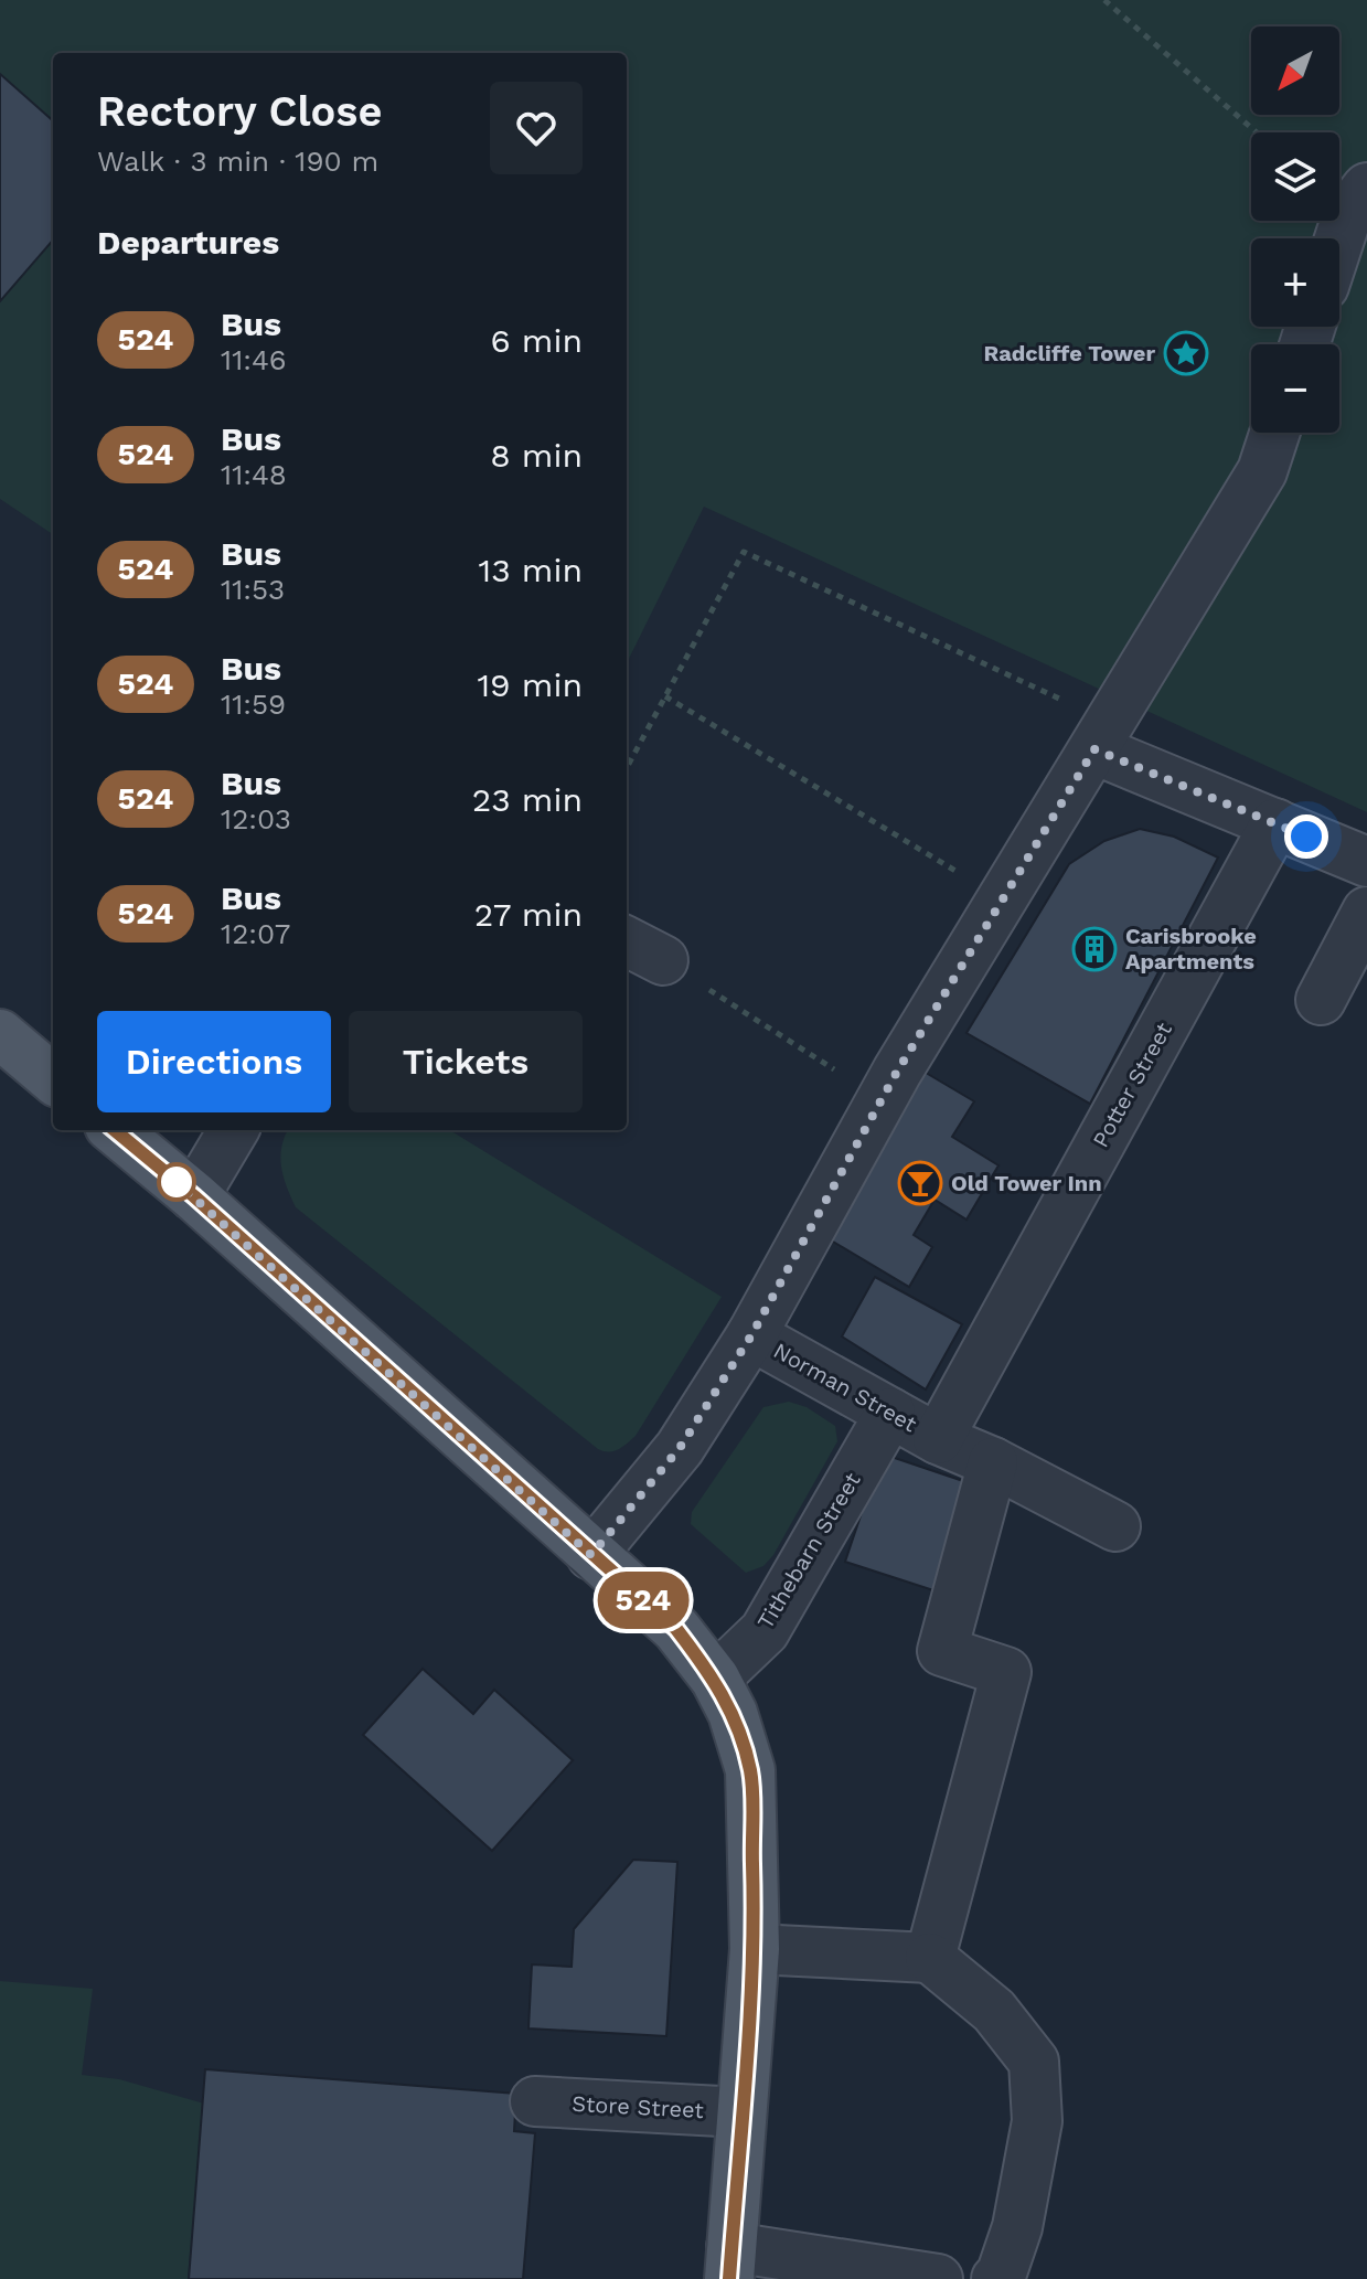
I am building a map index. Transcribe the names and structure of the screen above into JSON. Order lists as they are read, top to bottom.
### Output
{
  "streets": {
    "street": [
      "Potter Street",
      "Norman Street",
      "Tithebarn Street",
      "Store Street"
    ]
  },
  "crossings": [
    ["Potter Street", "Norman Street"],
    ["Norman Street", "Tithebarn Street"]
  ],
  "places": {
    "place": ["Radcliffe Tower"],
    "building": ["Carisbrooke Apartments"],
    "bar": ["Old Tower Inn"]
  },
  "lines": ["bus line 524"],
  "north": "bottom left",
  "page": {
    "on_map": "524",
    "map_buttons": ["+", "−"],
    "heading": [
      ["Rectory Close", "Walk · 3 min · 190 m"],
      "Departures"
    ],
    "list": [
      {
        "mark": "524",
        "name": "Bus",
        "note": "11:46",
        "value": "6 min"
      },
      {
        "mark": "524",
        "name": "Bus",
        "note": "11:48",
        "value": "8 min"
      },
      {
        "mark": "524",
        "name": "Bus",
        "note": "11:53",
        "value": "13 min"
      },
      {
        "mark": "524",
        "name": "Bus",
        "note": "11:59",
        "value": "19 min"
      },
      {
        "mark": "524",
        "name": "Bus",
        "note": "12:03",
        "value": "23 min"
      },
      {
        "mark": "524",
        "name": "Bus",
        "note": "12:07",
        "value": "27 min"
      }
    ],
    "buttons": ["Directions", "Tickets"]
  }
}
